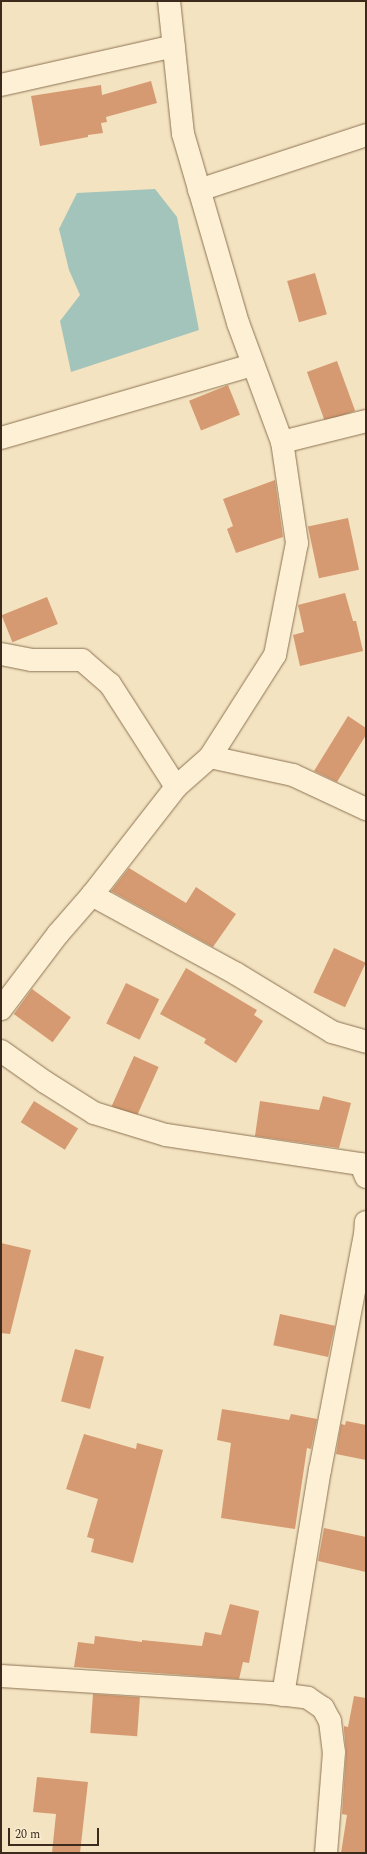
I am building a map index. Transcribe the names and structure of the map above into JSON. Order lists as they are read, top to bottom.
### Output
{
  "scale_bar": "20 m"
}
